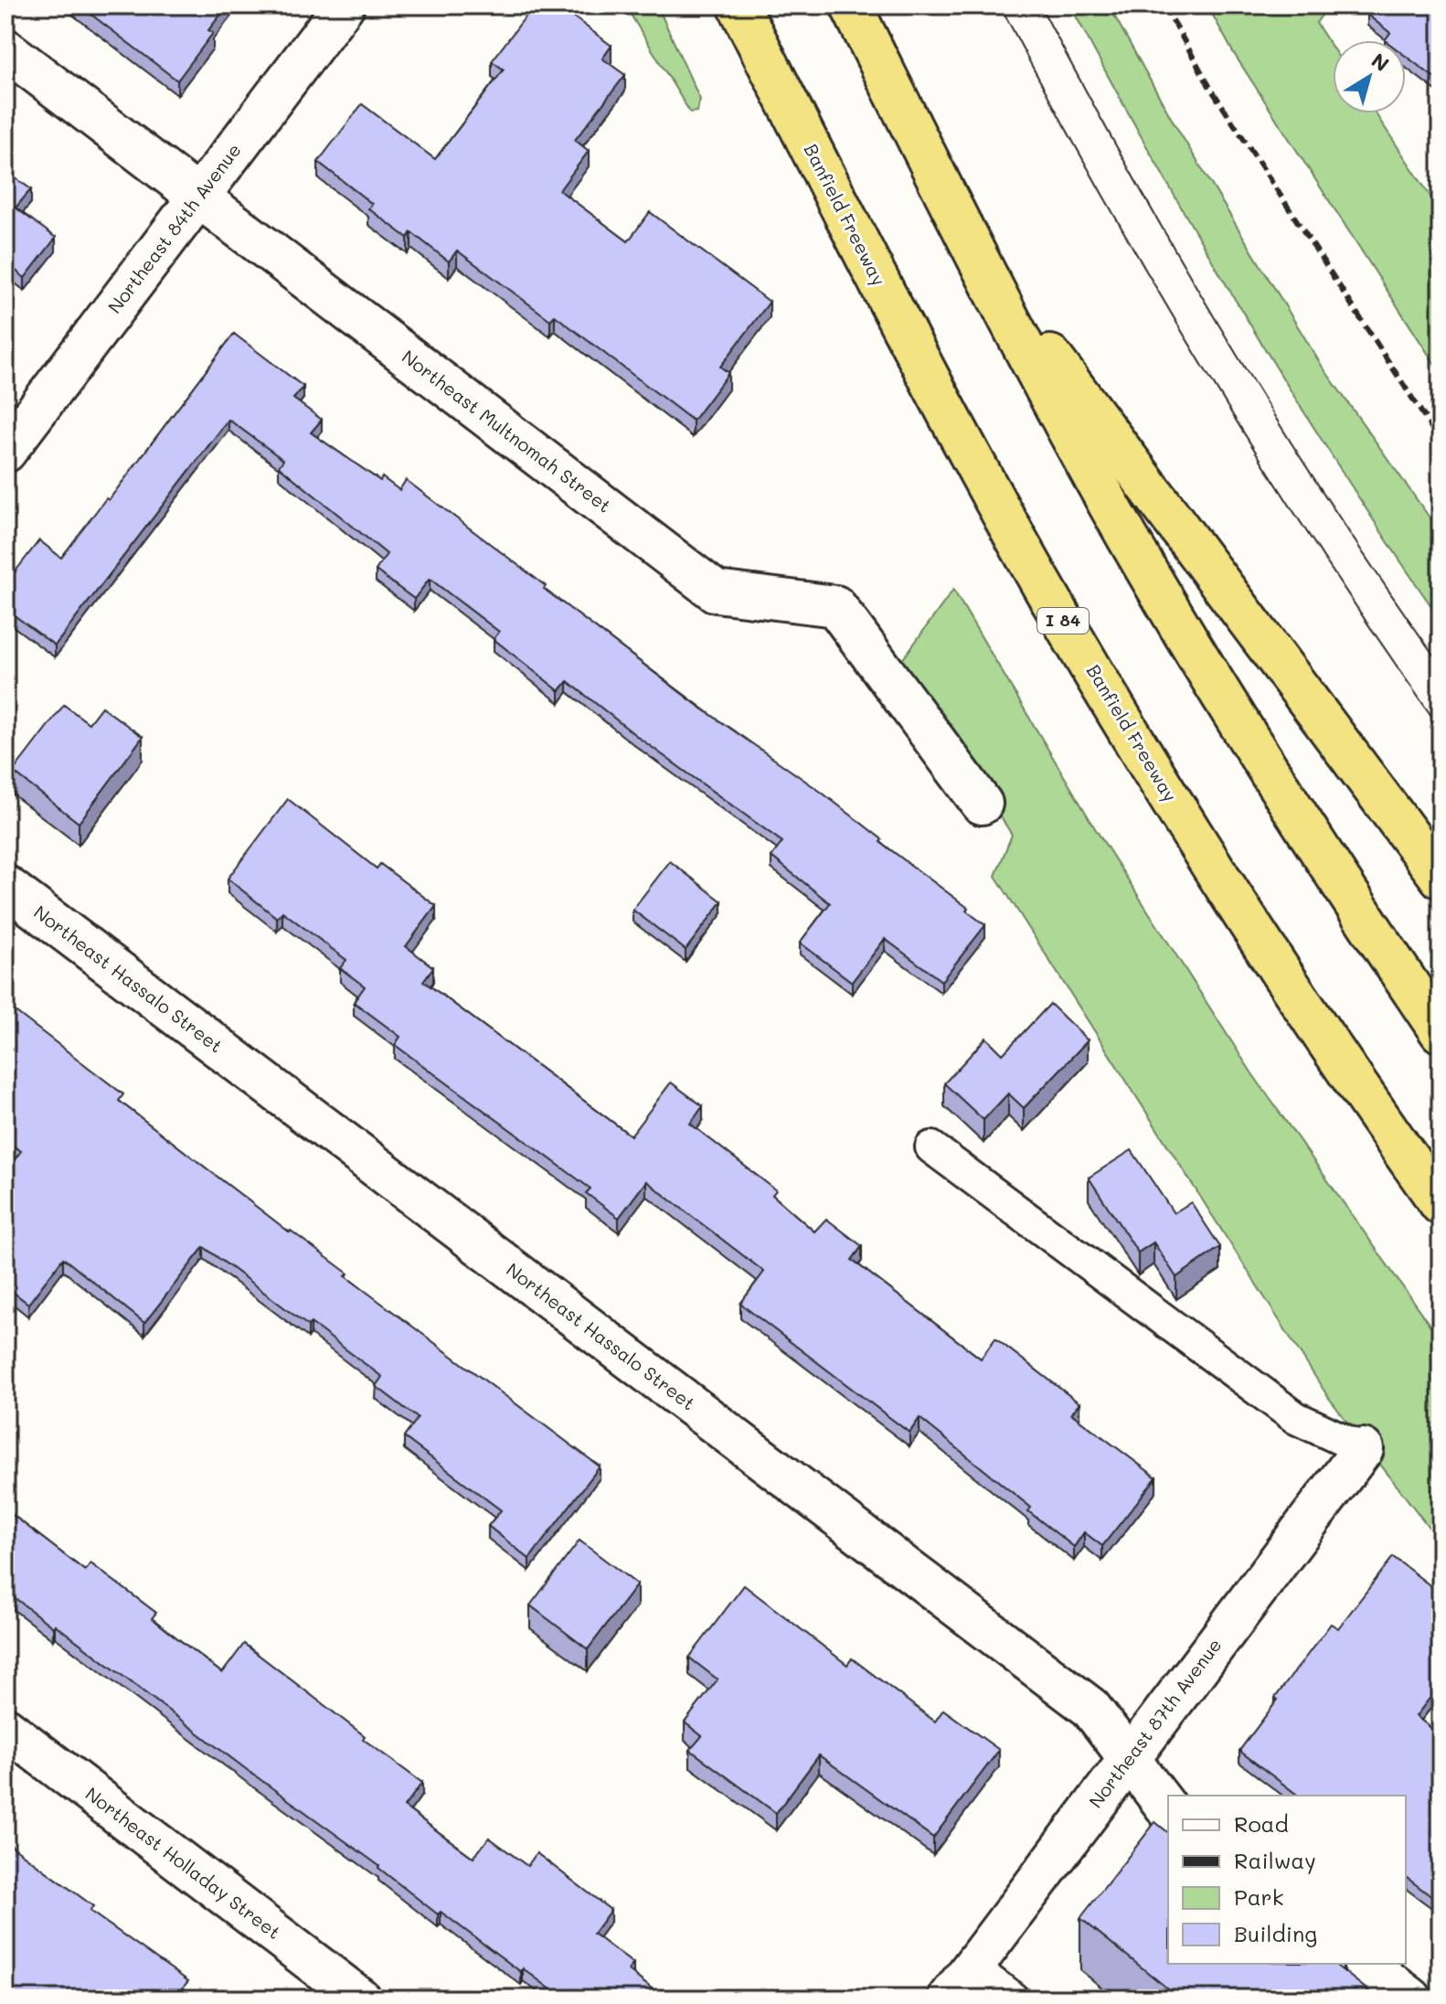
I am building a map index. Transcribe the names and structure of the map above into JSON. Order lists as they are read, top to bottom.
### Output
{
  "streets": {
    "highway": ["Banfield Freeway", "I 84"],
    "street": [
      "Northeast 84th Avenue",
      "Northeast Multnomah Street",
      "Northeast Hassalo Street",
      "Northeast 87th Avenue",
      "Northeast Holladay Street"
    ]
  },
  "crossings": [
    ["Northeast 84th Avenue", "Northeast Multnomah Street"],
    ["Northeast Hassalo Street", "Northeast 87th Avenue"]
  ],
  "legend": [
    "Road",
    "Railway",
    "Park",
    "Building"
  ],
  "north": "top right"
}
